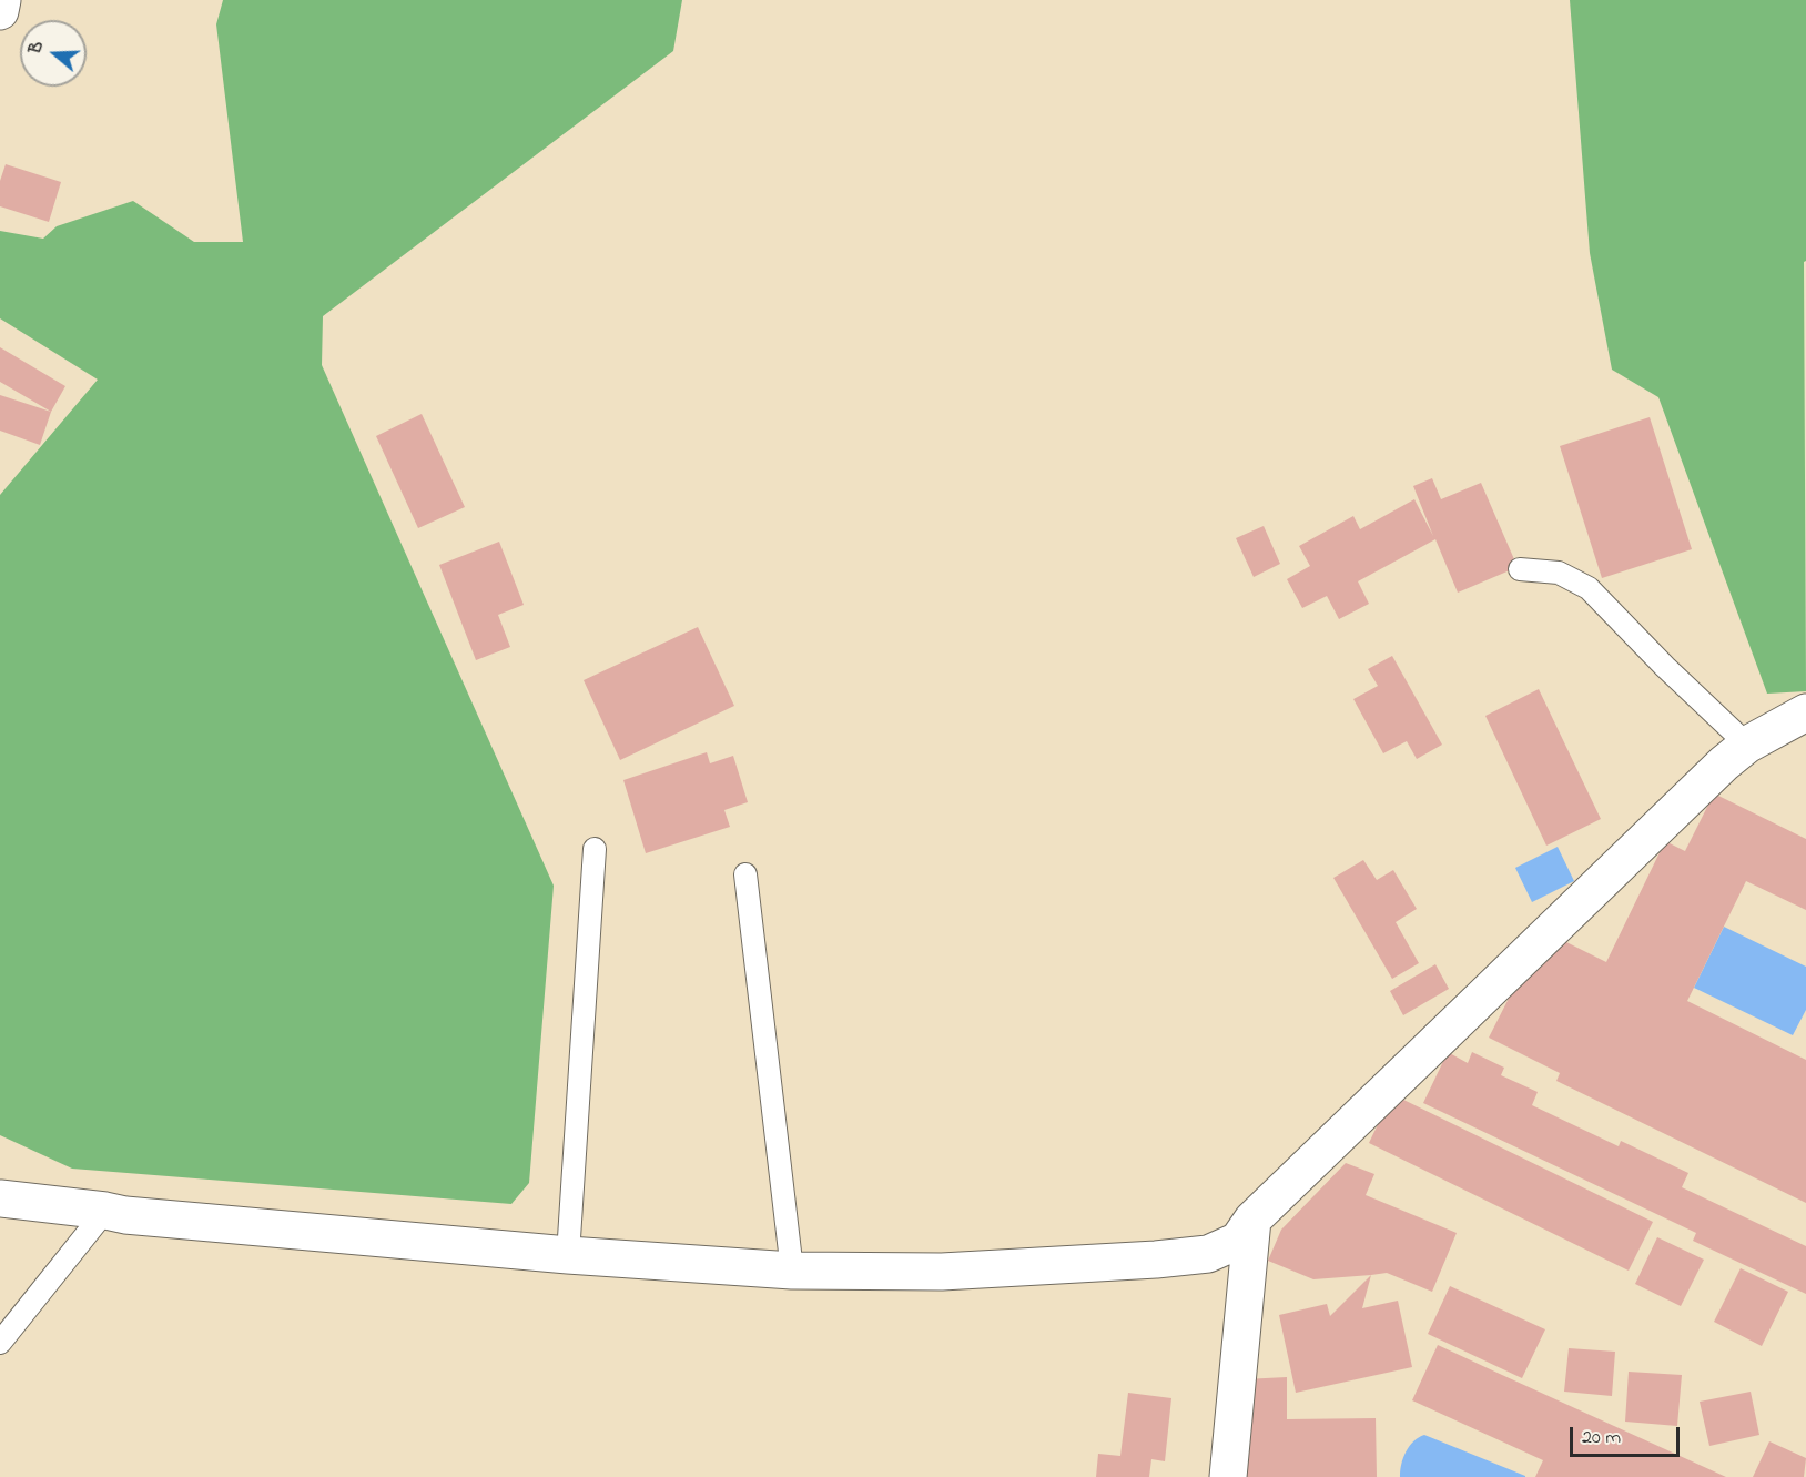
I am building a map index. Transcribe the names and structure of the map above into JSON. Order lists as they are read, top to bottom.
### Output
{
  "scale_bar": "20 m",
  "north": "left"
}
